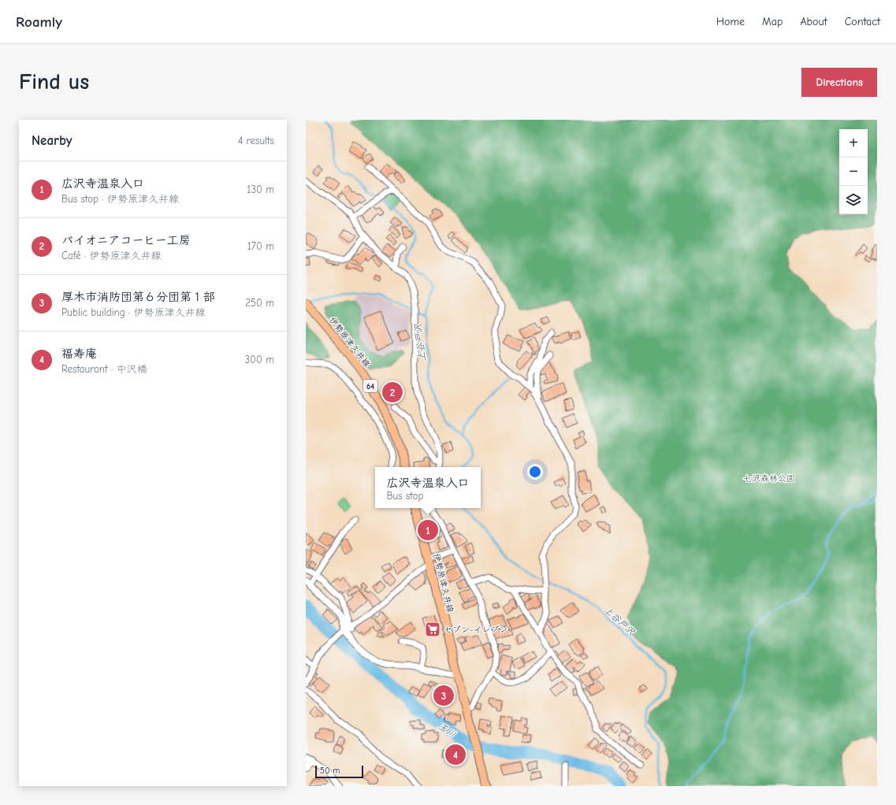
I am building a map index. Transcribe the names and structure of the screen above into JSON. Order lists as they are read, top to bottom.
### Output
{
  "streets": {
    "main road": ["伊勢原津久井線", "64"]
  },
  "water": ["上谷戸沢", "玉川"],
  "parks": ["七沢森林公園"],
  "places": {
    "supermarket": ["セブン-イレブン"]
  },
  "scale_bar": "50 m",
  "page": {
    "header": "Roamly",
    "nav": [
      "Home",
      "Map",
      "About",
      "Contact"
    ],
    "buttons": "Directions",
    "title": "Find us",
    "heading": ["Nearby", "4 results"],
    "map_buttons": ["+", "−"],
    "list": [
      {
        "mark": "1",
        "name": "広沢寺温泉入口",
        "note": "Bus stop · 伊勢原津久井線",
        "value": "130 m"
      },
      {
        "mark": "2",
        "name": "パイオニアコーヒー工房",
        "note": "Café · 伊勢原津久井線",
        "value": "170 m"
      },
      {
        "mark": "3",
        "name": "厚木市消防団第６分団第１部",
        "note": "Public building · 伊勢原津久井線",
        "value": "250 m"
      },
      {
        "mark": "4",
        "name": "福寿庵",
        "note": "Restaurant · 中沢橋",
        "value": "300 m"
      }
    ],
    "pins": [
      "2",
      "1",
      "3",
      "4"
    ],
    "popup": ["広沢寺温泉入口", "Bus stop"],
    "scale": "50 m"
  }
}
